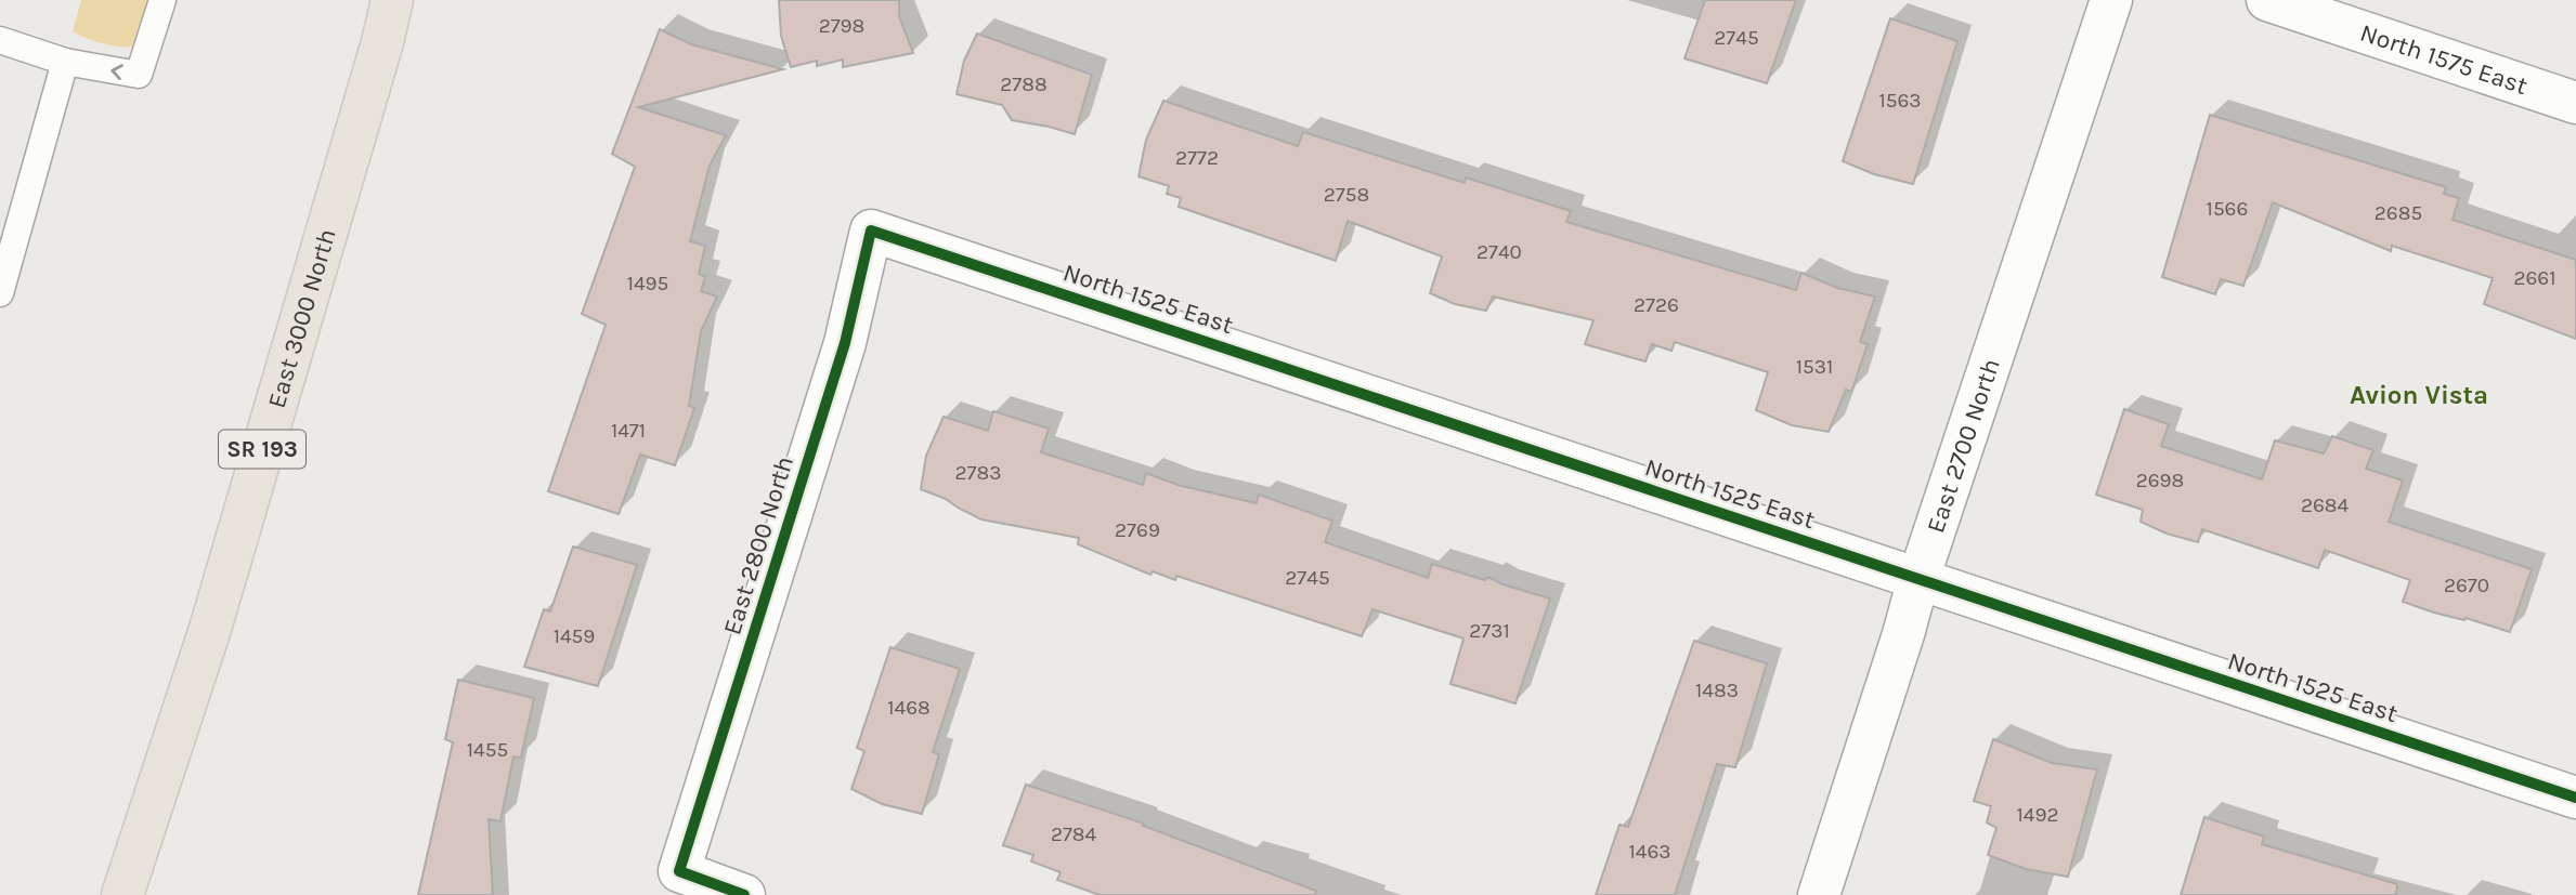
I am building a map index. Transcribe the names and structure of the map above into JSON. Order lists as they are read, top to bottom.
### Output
{
  "streets": {
    "main road": ["East 3000 North", "SR 193"],
    "street": [
      "North 1575 East",
      "North 1525 East",
      "East 2700 North",
      "East 2800 North"
    ]
  },
  "crossings": [
    ["North 1525 East", "East 2700 North"],
    ["North 1525 East", "East 2800 North"]
  ],
  "districts": ["Avion Vista"],
  "house_numbers": [
    "2798",
    "2745",
    "2788",
    "1563",
    "2772",
    "2758",
    "1566",
    "2685",
    "2740",
    "2661",
    "1495",
    "2726",
    "1531",
    "1471",
    "2783",
    "2698",
    "2684",
    "2769",
    "2745",
    "2670",
    "2731",
    "1459",
    "1483",
    "1468",
    "1455",
    "1492",
    "2784",
    "1463"
  ]
}
